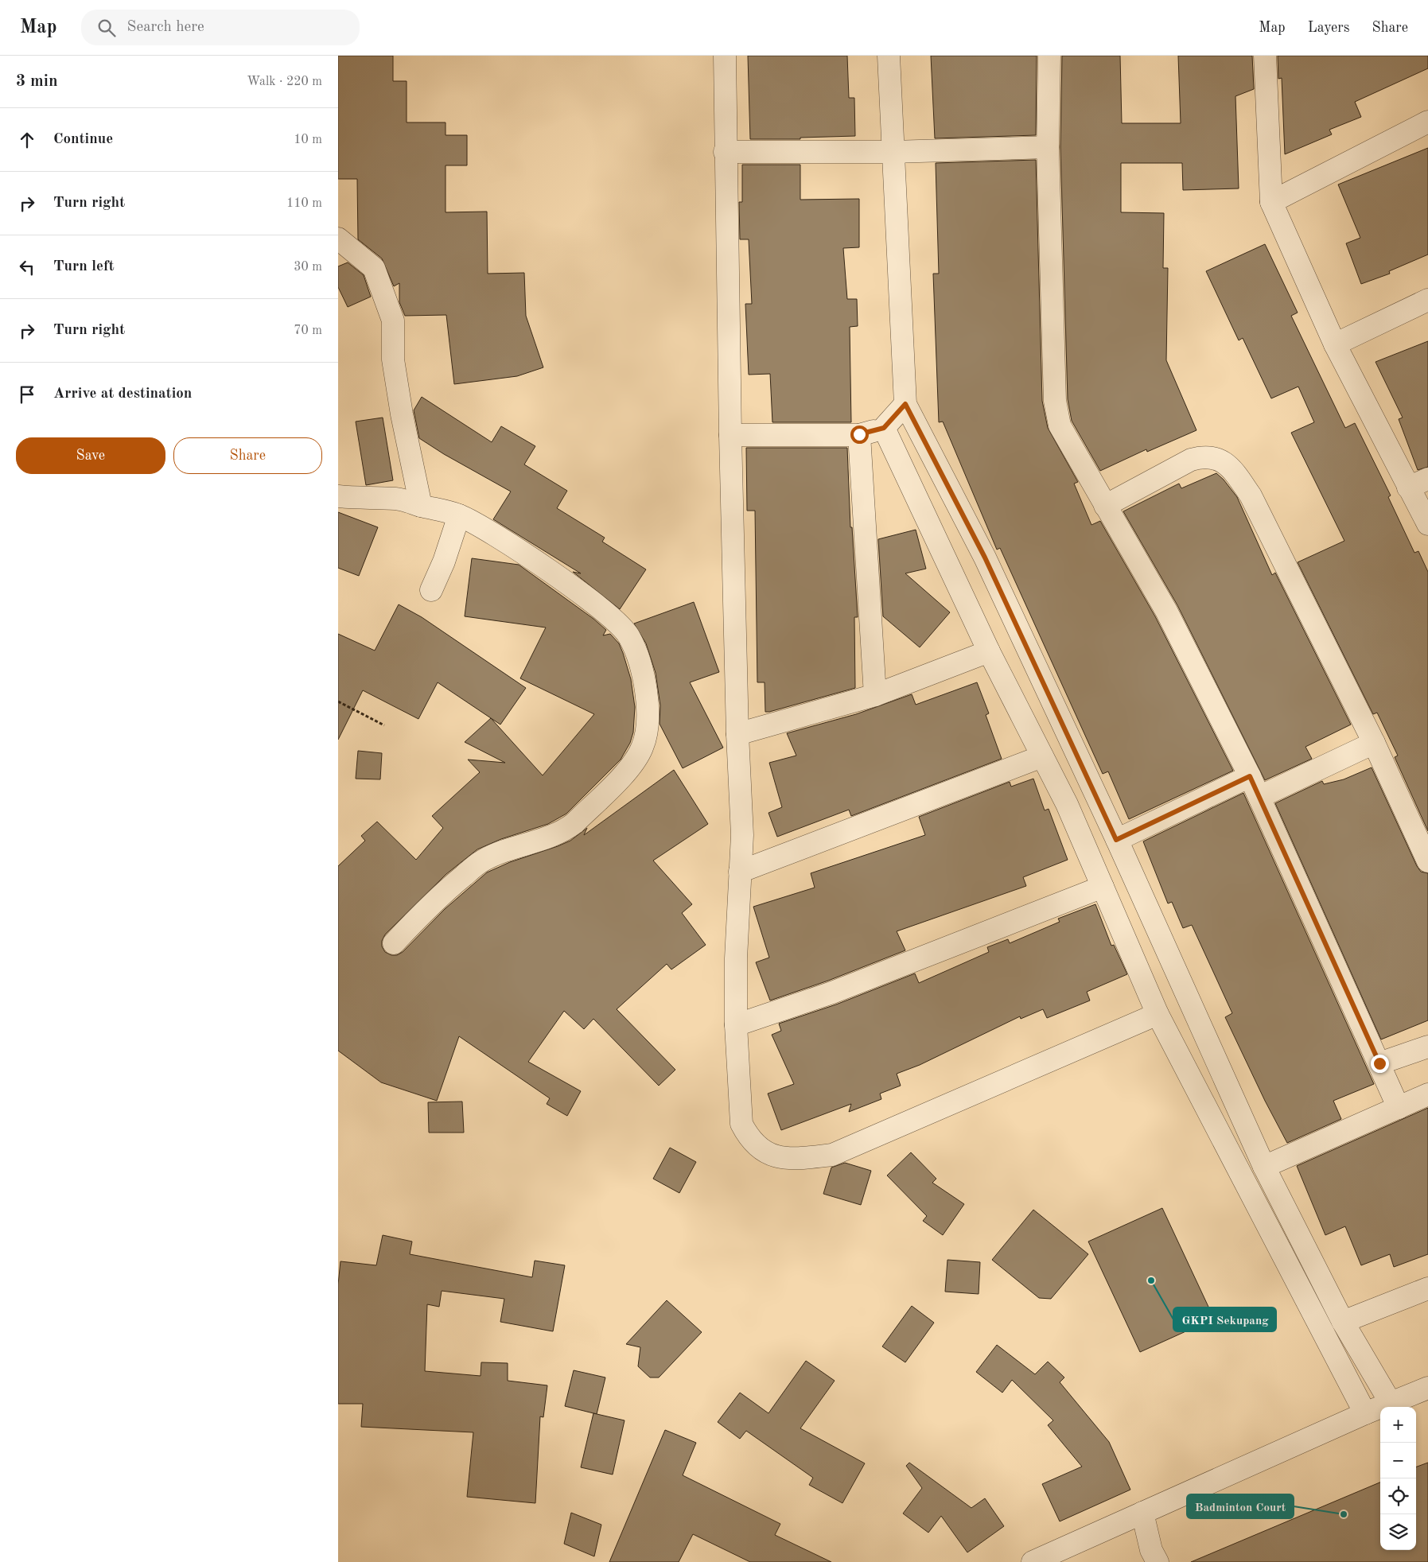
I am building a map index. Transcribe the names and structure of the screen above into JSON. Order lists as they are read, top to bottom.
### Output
{
  "places": ["GKPI Sekupang", "Badminton Court"],
  "page": {
    "header": "Map",
    "search": "Search here",
    "nav": ["Map", "Layers", "Share"],
    "heading": ["3 min", "Walk · 220 m"],
    "list": [
      ["Continue", "10 m"],
      ["Turn right", "110 m"],
      ["Turn left", "30 m"],
      ["Turn right", "70 m"],
      "Arrive at destination"
    ],
    "buttons": ["Save", "Share"],
    "map_buttons": ["+", "−"]
  }
}
